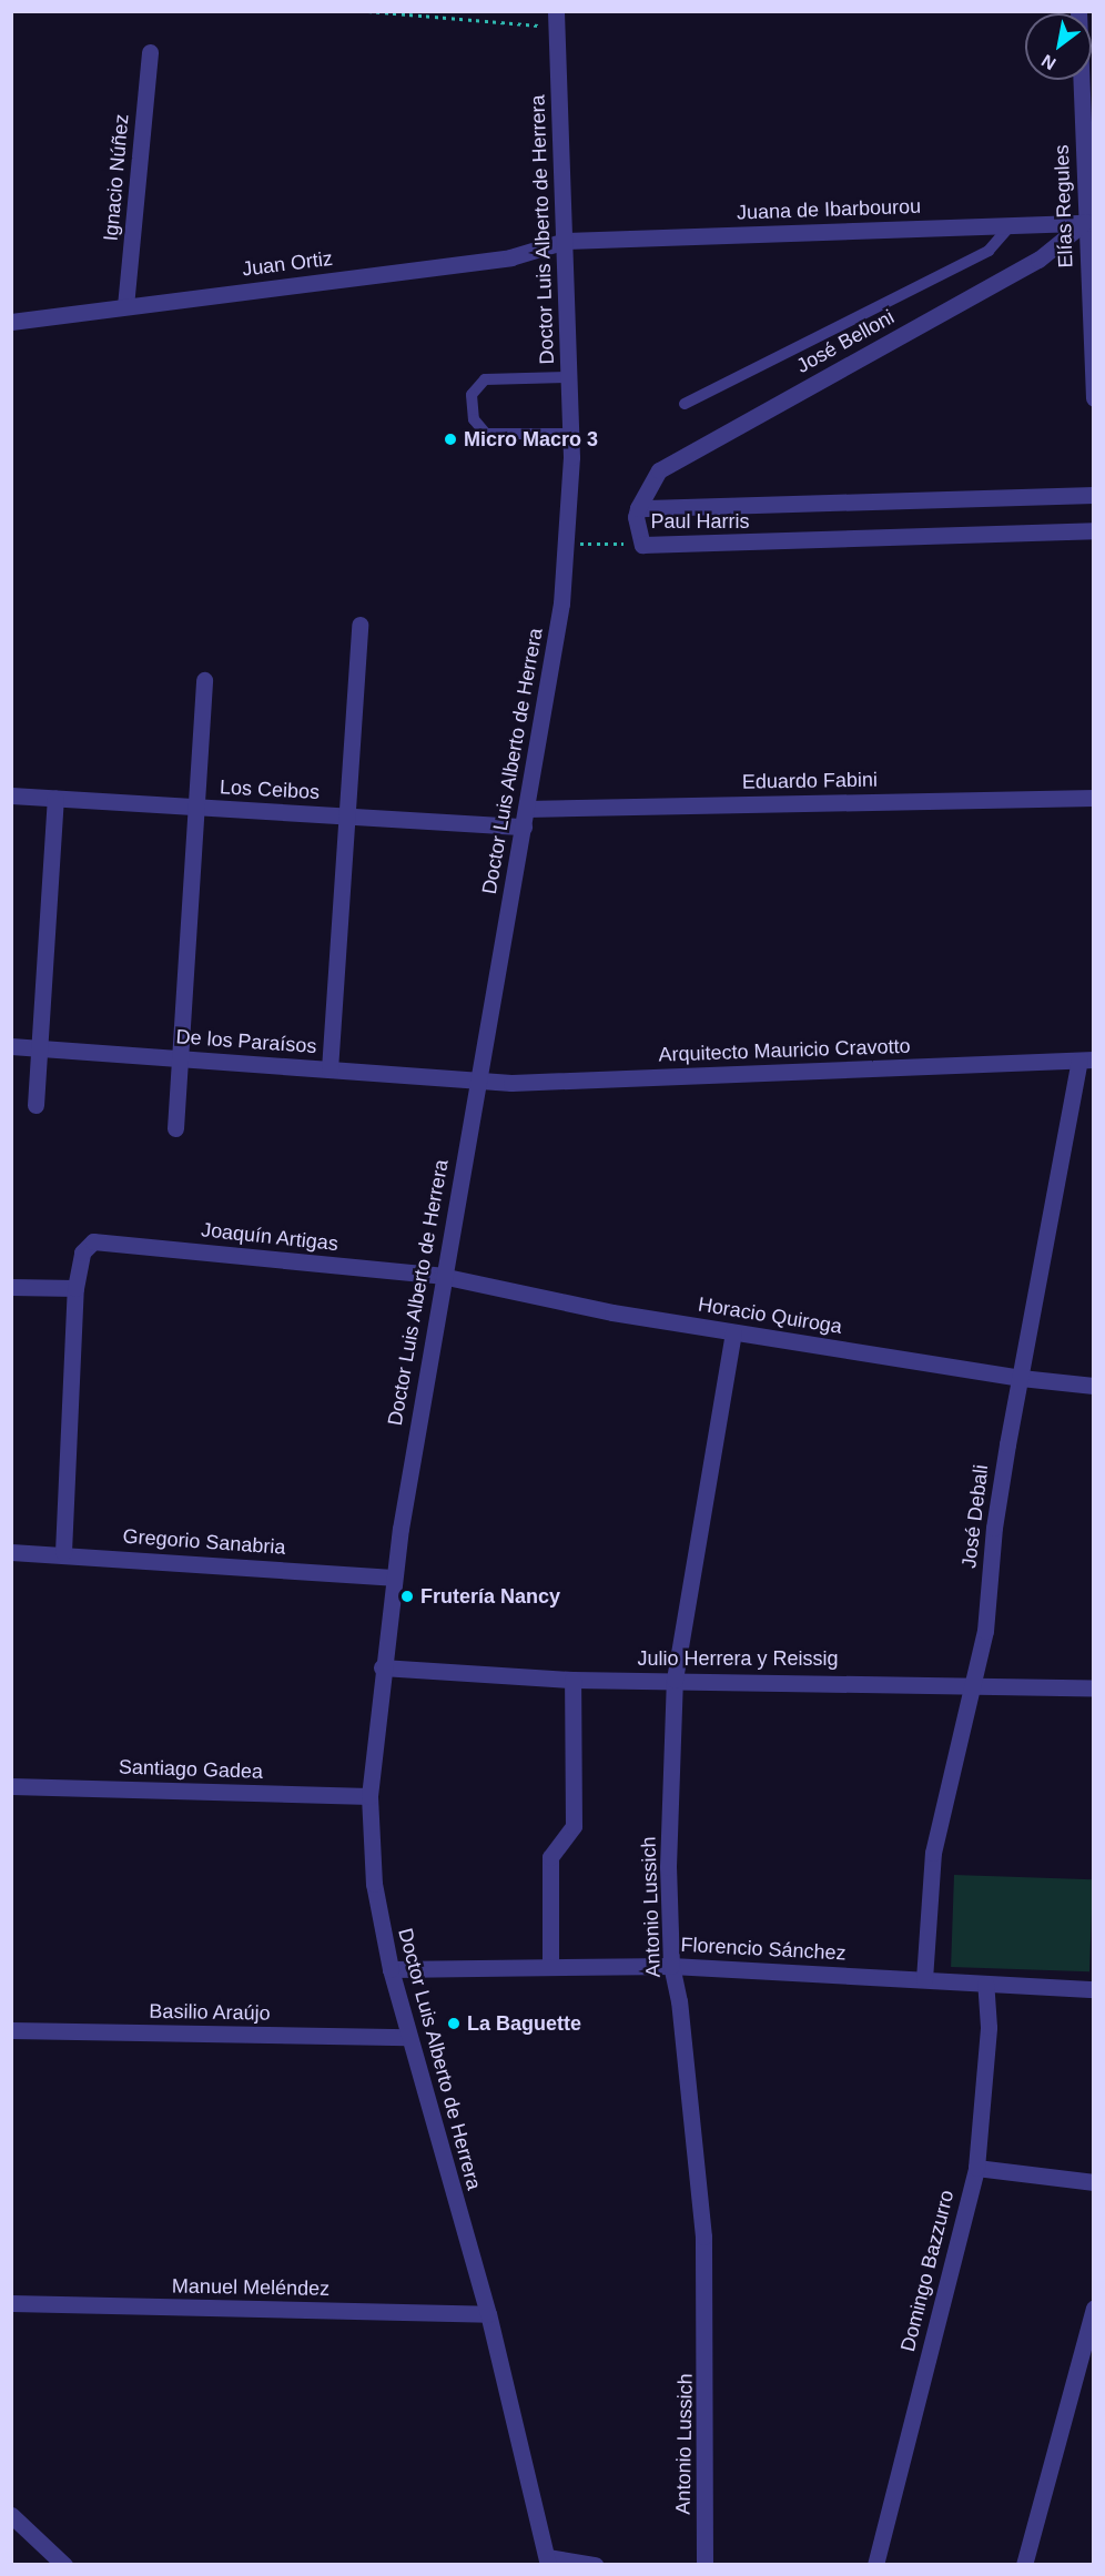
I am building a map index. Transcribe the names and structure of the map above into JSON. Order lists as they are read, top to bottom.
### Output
{
  "streets": {
    "street": [
      "Ignacio Núñez",
      "Elías Regules",
      "Juana de Ibarbourou",
      "Doctor Luis Alberto de Herrera",
      "Juan Ortiz",
      "José Belloni",
      "Paul Harris",
      "Eduardo Fabini",
      "Los Ceibos",
      "De los Paraísos",
      "Arquitecto Mauricio Cravotto",
      "Joaquín Artigas",
      "Horacio Quiroga",
      "José Debali",
      "Gregorio Sanabria",
      "Julio Herrera y Reissig",
      "Santiago Gadea",
      "Antonio Lussich",
      "Florencio Sánchez",
      "Basilio Araújo",
      "Domingo Bazzurro",
      "Manuel Meléndez"
    ]
  },
  "crossings": [
    ["Ignacio Núñez", "Juan Ortiz"],
    ["Elías Regules", "Juana de Ibarbourou"],
    ["Elías Regules", "José Belloni"],
    ["Juana de Ibarbourou", "Doctor Luis Alberto de Herrera"],
    ["Juana de Ibarbourou", "Juan Ortiz"],
    ["Juana de Ibarbourou", "José Belloni"],
    ["Doctor Luis Alberto de Herrera", "Juan Ortiz"],
    ["Doctor Luis Alberto de Herrera", "Eduardo Fabini"],
    ["Doctor Luis Alberto de Herrera", "Los Ceibos"],
    ["Doctor Luis Alberto de Herrera", "De los Paraísos"],
    ["Doctor Luis Alberto de Herrera", "Arquitecto Mauricio Cravotto"],
    ["Doctor Luis Alberto de Herrera", "Joaquín Artigas"],
    ["Doctor Luis Alberto de Herrera", "Horacio Quiroga"],
    ["Doctor Luis Alberto de Herrera", "Gregorio Sanabria"],
    ["Doctor Luis Alberto de Herrera", "Julio Herrera y Reissig"],
    ["Doctor Luis Alberto de Herrera", "Santiago Gadea"],
    ["Doctor Luis Alberto de Herrera", "Florencio Sánchez"],
    ["Doctor Luis Alberto de Herrera", "Basilio Araújo"],
    ["Doctor Luis Alberto de Herrera", "Manuel Meléndez"],
    ["José Belloni", "Paul Harris"],
    ["De los Paraísos", "Arquitecto Mauricio Cravotto"],
    ["Arquitecto Mauricio Cravotto", "José Debali"],
    ["Joaquín Artigas", "Horacio Quiroga"],
    ["Horacio Quiroga", "José Debali"],
    ["Horacio Quiroga", "Antonio Lussich"],
    ["José Debali", "Julio Herrera y Reissig"],
    ["José Debali", "Florencio Sánchez"],
    ["Julio Herrera y Reissig", "Antonio Lussich"],
    ["Antonio Lussich", "Florencio Sánchez"],
    ["Florencio Sánchez", "Domingo Bazzurro"]
  ],
  "places": ["Micro Macro 3", "Frutería Nancy", "La Baguette"],
  "north": "bottom left"
}
